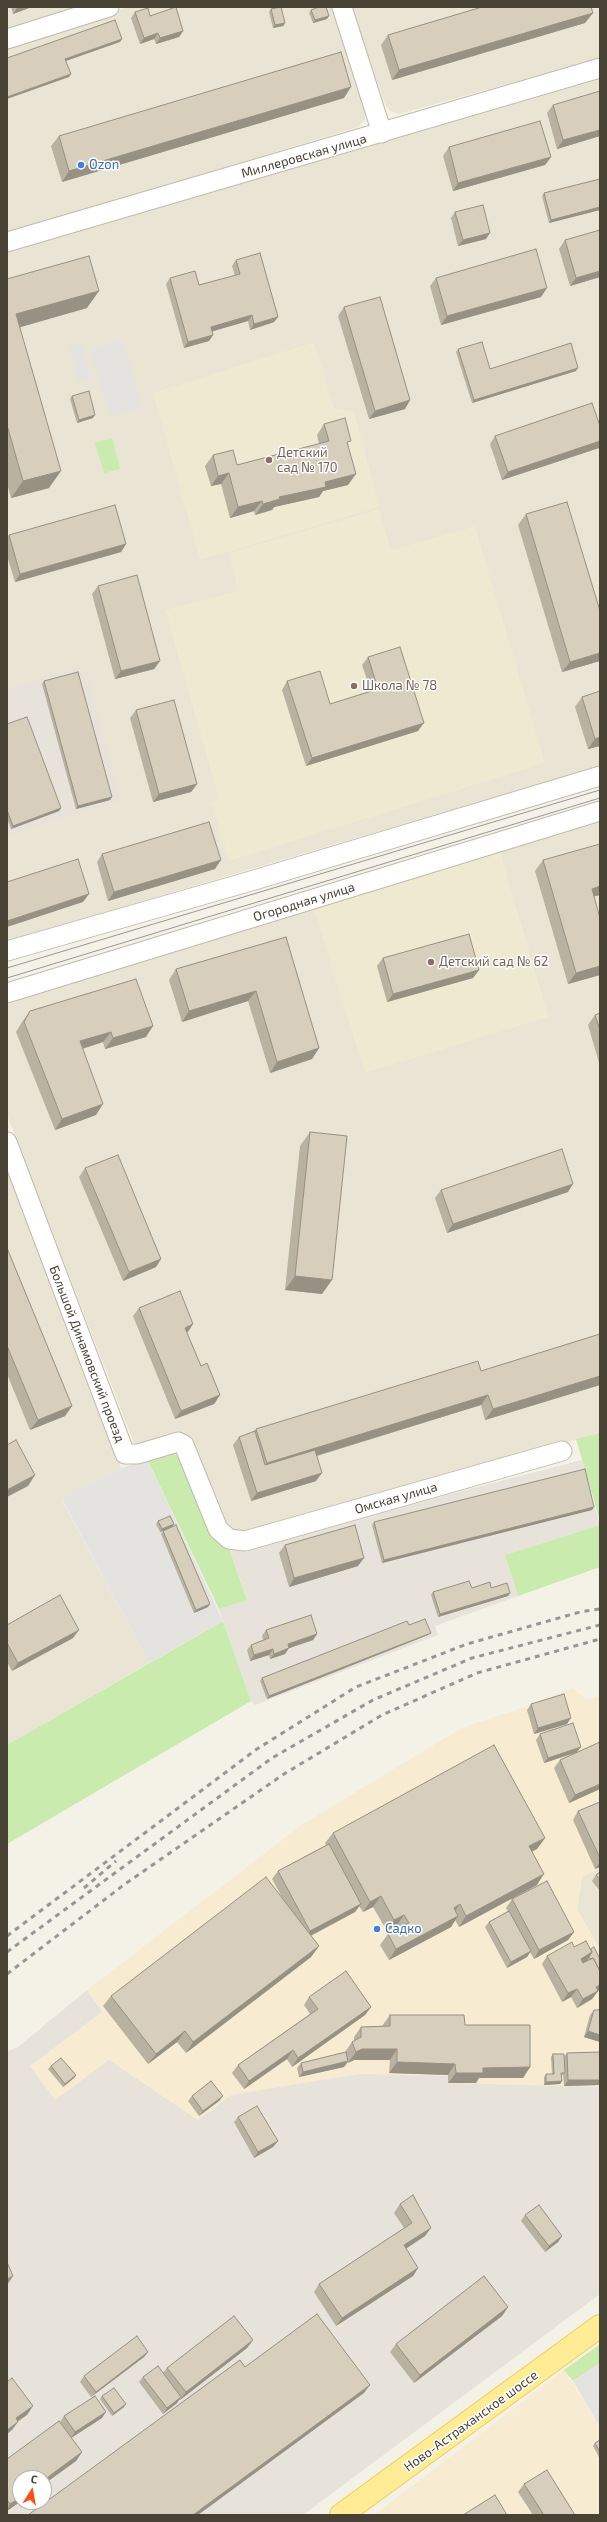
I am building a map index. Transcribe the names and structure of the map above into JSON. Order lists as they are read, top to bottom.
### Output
{
  "streets": {
    "main road": ["Ново-Астраханское шоссе"],
    "street": [
      "Миллеровская улица",
      "Огородная улица",
      "Большой Динамовский проезд",
      "Омская улица"
    ]
  },
  "crossings": [
    ["Большой Динамовский проезд", "Омская улица"]
  ],
  "places": [
    "Ozon",
    "Детский сад № 170",
    "Школа № 78",
    "Детский сад № 62",
    "Садко"
  ],
  "north": "top"
}
